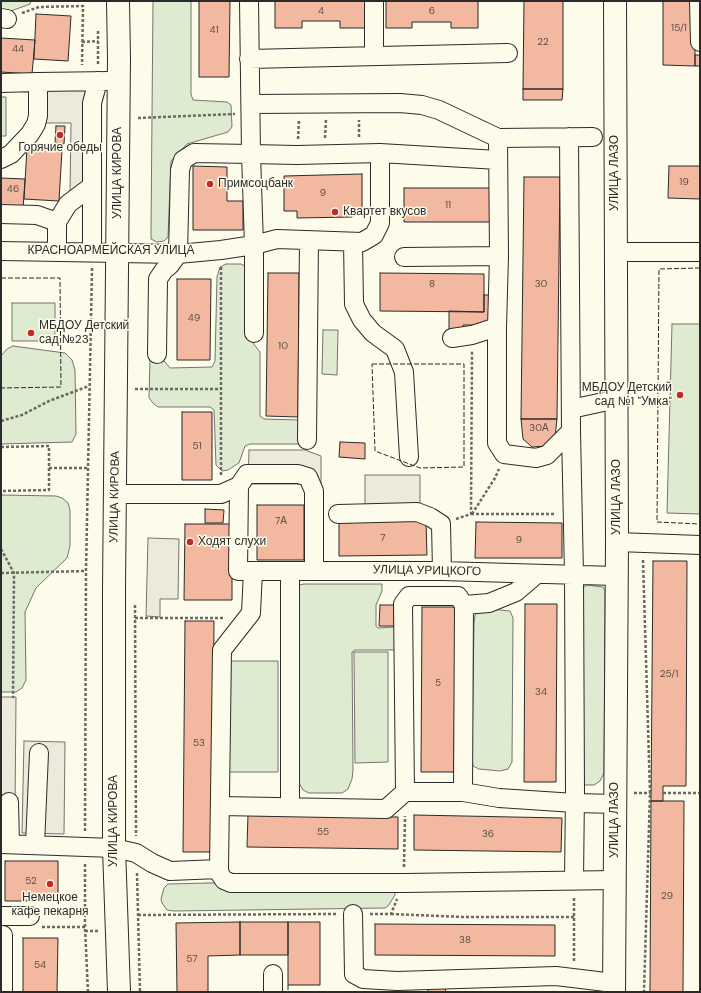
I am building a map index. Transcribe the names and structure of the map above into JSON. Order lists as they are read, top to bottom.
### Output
{
  "streets": {
    "main road": ["УЛИЦА КИРОВА", "УЛИЦА ЛАЗО"],
    "street": ["КРАСНОАРМЕЙСКАЯ УЛИЦА", "УЛИЦА УРИЦКОГО"]
  },
  "crossings": [
    ["УЛИЦА КИРОВА", "КРАСНОАРМЕЙСКАЯ УЛИЦА"],
    ["УЛИЦА ЛАЗО", "УЛИЦА УРИЦКОГО"]
  ],
  "places": [
    "Горячие обеды",
    "Примсоцбанк",
    "Квартет вкусов",
    "МБДОУ Детский сад №23",
    "МБДОУ Детский сад №1 \"Умка\"",
    "Ходят слухи",
    "Немецкое кафе пекарня"
  ],
  "house_numbers": [
    "4",
    "6",
    "15/1",
    "41",
    "22",
    "44",
    "19",
    "46",
    "9",
    "11",
    "8",
    "30",
    "49",
    "10",
    "30А",
    "51",
    "7А",
    "7",
    "9",
    "25/1",
    "5",
    "34",
    "53",
    "55",
    "36",
    "52",
    "29",
    "38",
    "57",
    "54"
  ]
}
